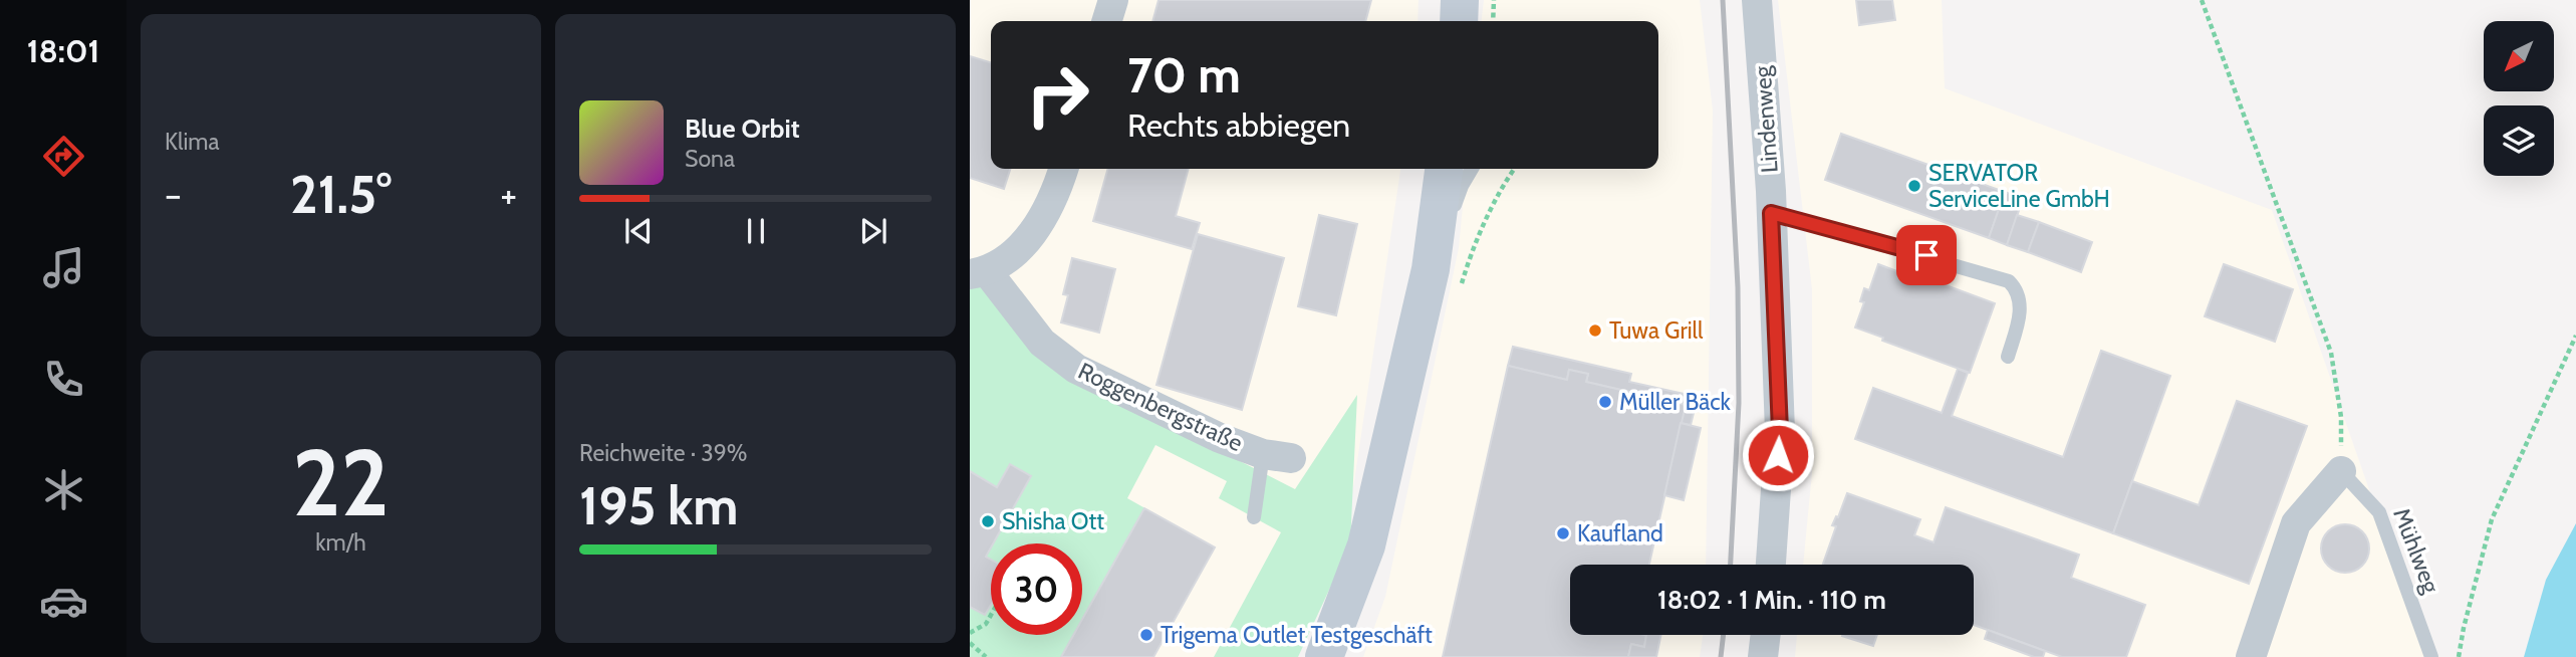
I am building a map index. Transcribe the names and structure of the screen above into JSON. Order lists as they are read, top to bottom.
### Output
{
  "streets": {
    "street": ["Lindenweg", "Roggenbergstraße"],
    "lane": ["Mühlweg"]
  },
  "places": [
    "SERVATOR ServiceLine GmbH",
    "Tuwa Grill",
    "Müller Bäck",
    "Shisha Ott",
    "Kaufland",
    "Trigema Outlet Testgeschäft"
  ],
  "north": "bottom left",
  "page": {
    "tabs": "18:01",
    "tile": [
      "Klima",
      ["22", "km/h"],
      ["Reichweite · 39%", "195 km"]
    ],
    "turn": ["70 m", "Rechts abbiegen"],
    "song": ["Blue Orbit", "Sona"],
    "heat": ["−", "21.5°", "+"],
    "limit": "30",
    "trip": "18:02 · 1 Min. · 110 m"
  }
}
